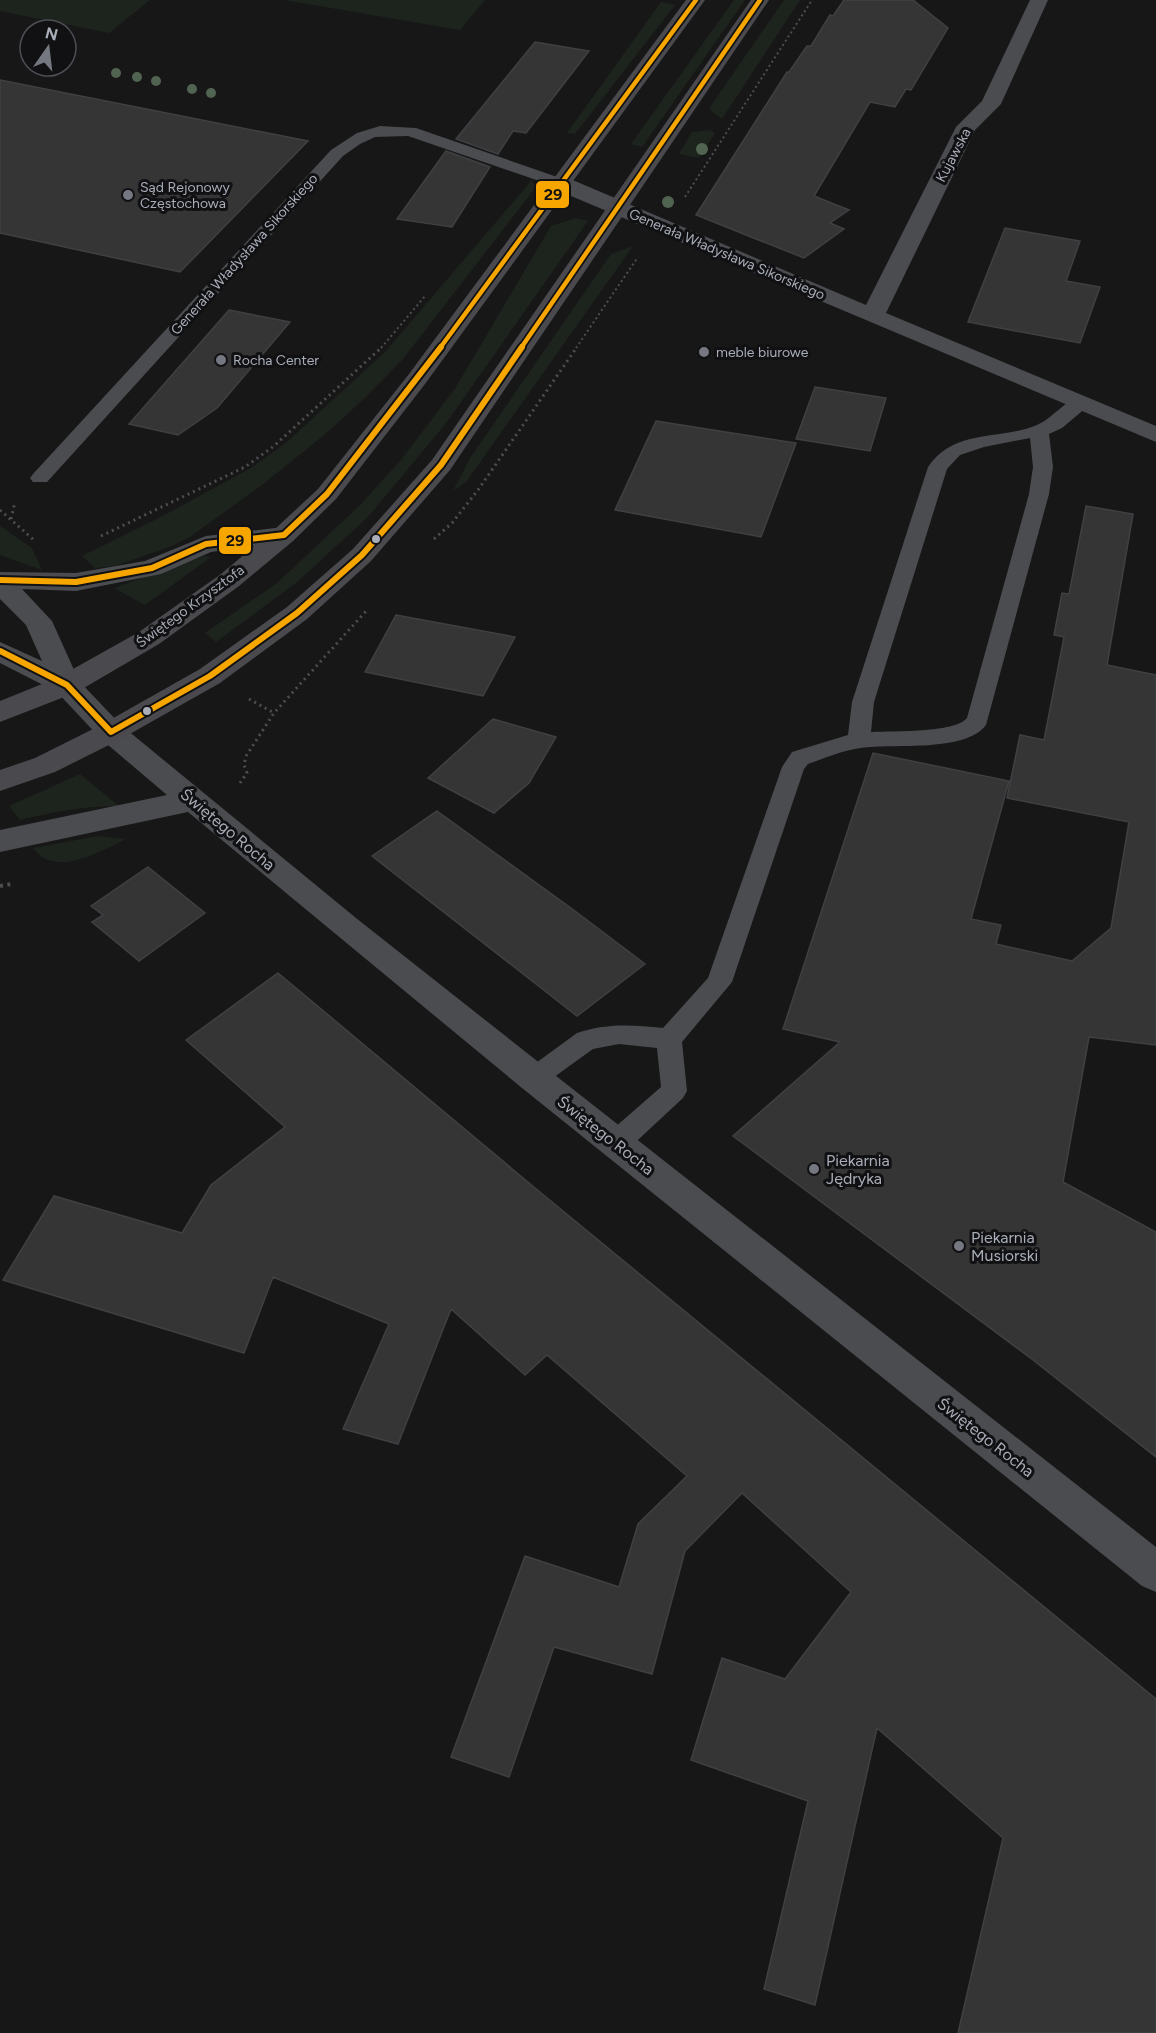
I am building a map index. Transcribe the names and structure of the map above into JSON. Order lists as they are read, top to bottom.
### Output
{
  "streets": {
    "main road": ["Świętego Krzysztofa"],
    "street": ["Kujawska", "Generała Władysława Sikorskiego", "Świętego Rocha"]
  },
  "crossings": [
    ["Kujawska", "Generała Władysława Sikorskiego"],
    ["Generała Władysława Sikorskiego", "Świętego Krzysztofa"],
    ["Świętego Krzysztofa", "Świętego Rocha"]
  ],
  "places": [
    "Sąd Rejonowy Częstochowa",
    "meble biurowe",
    "Rocha Center",
    "Piekarnia Jędryka",
    "Piekarnia Musiorski"
  ],
  "lines": ["transit line 29"],
  "north": "top"
}
